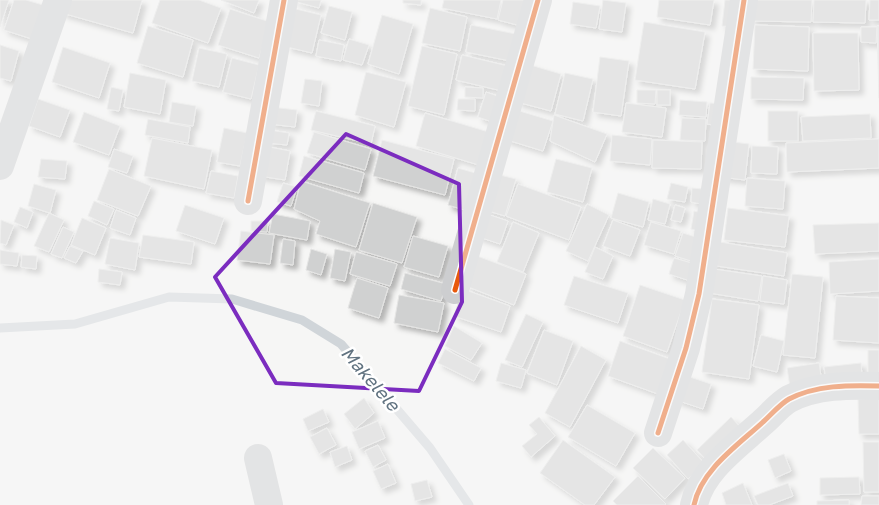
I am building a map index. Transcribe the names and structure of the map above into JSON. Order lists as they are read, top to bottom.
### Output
{
  "water": ["Makelele"]
}
